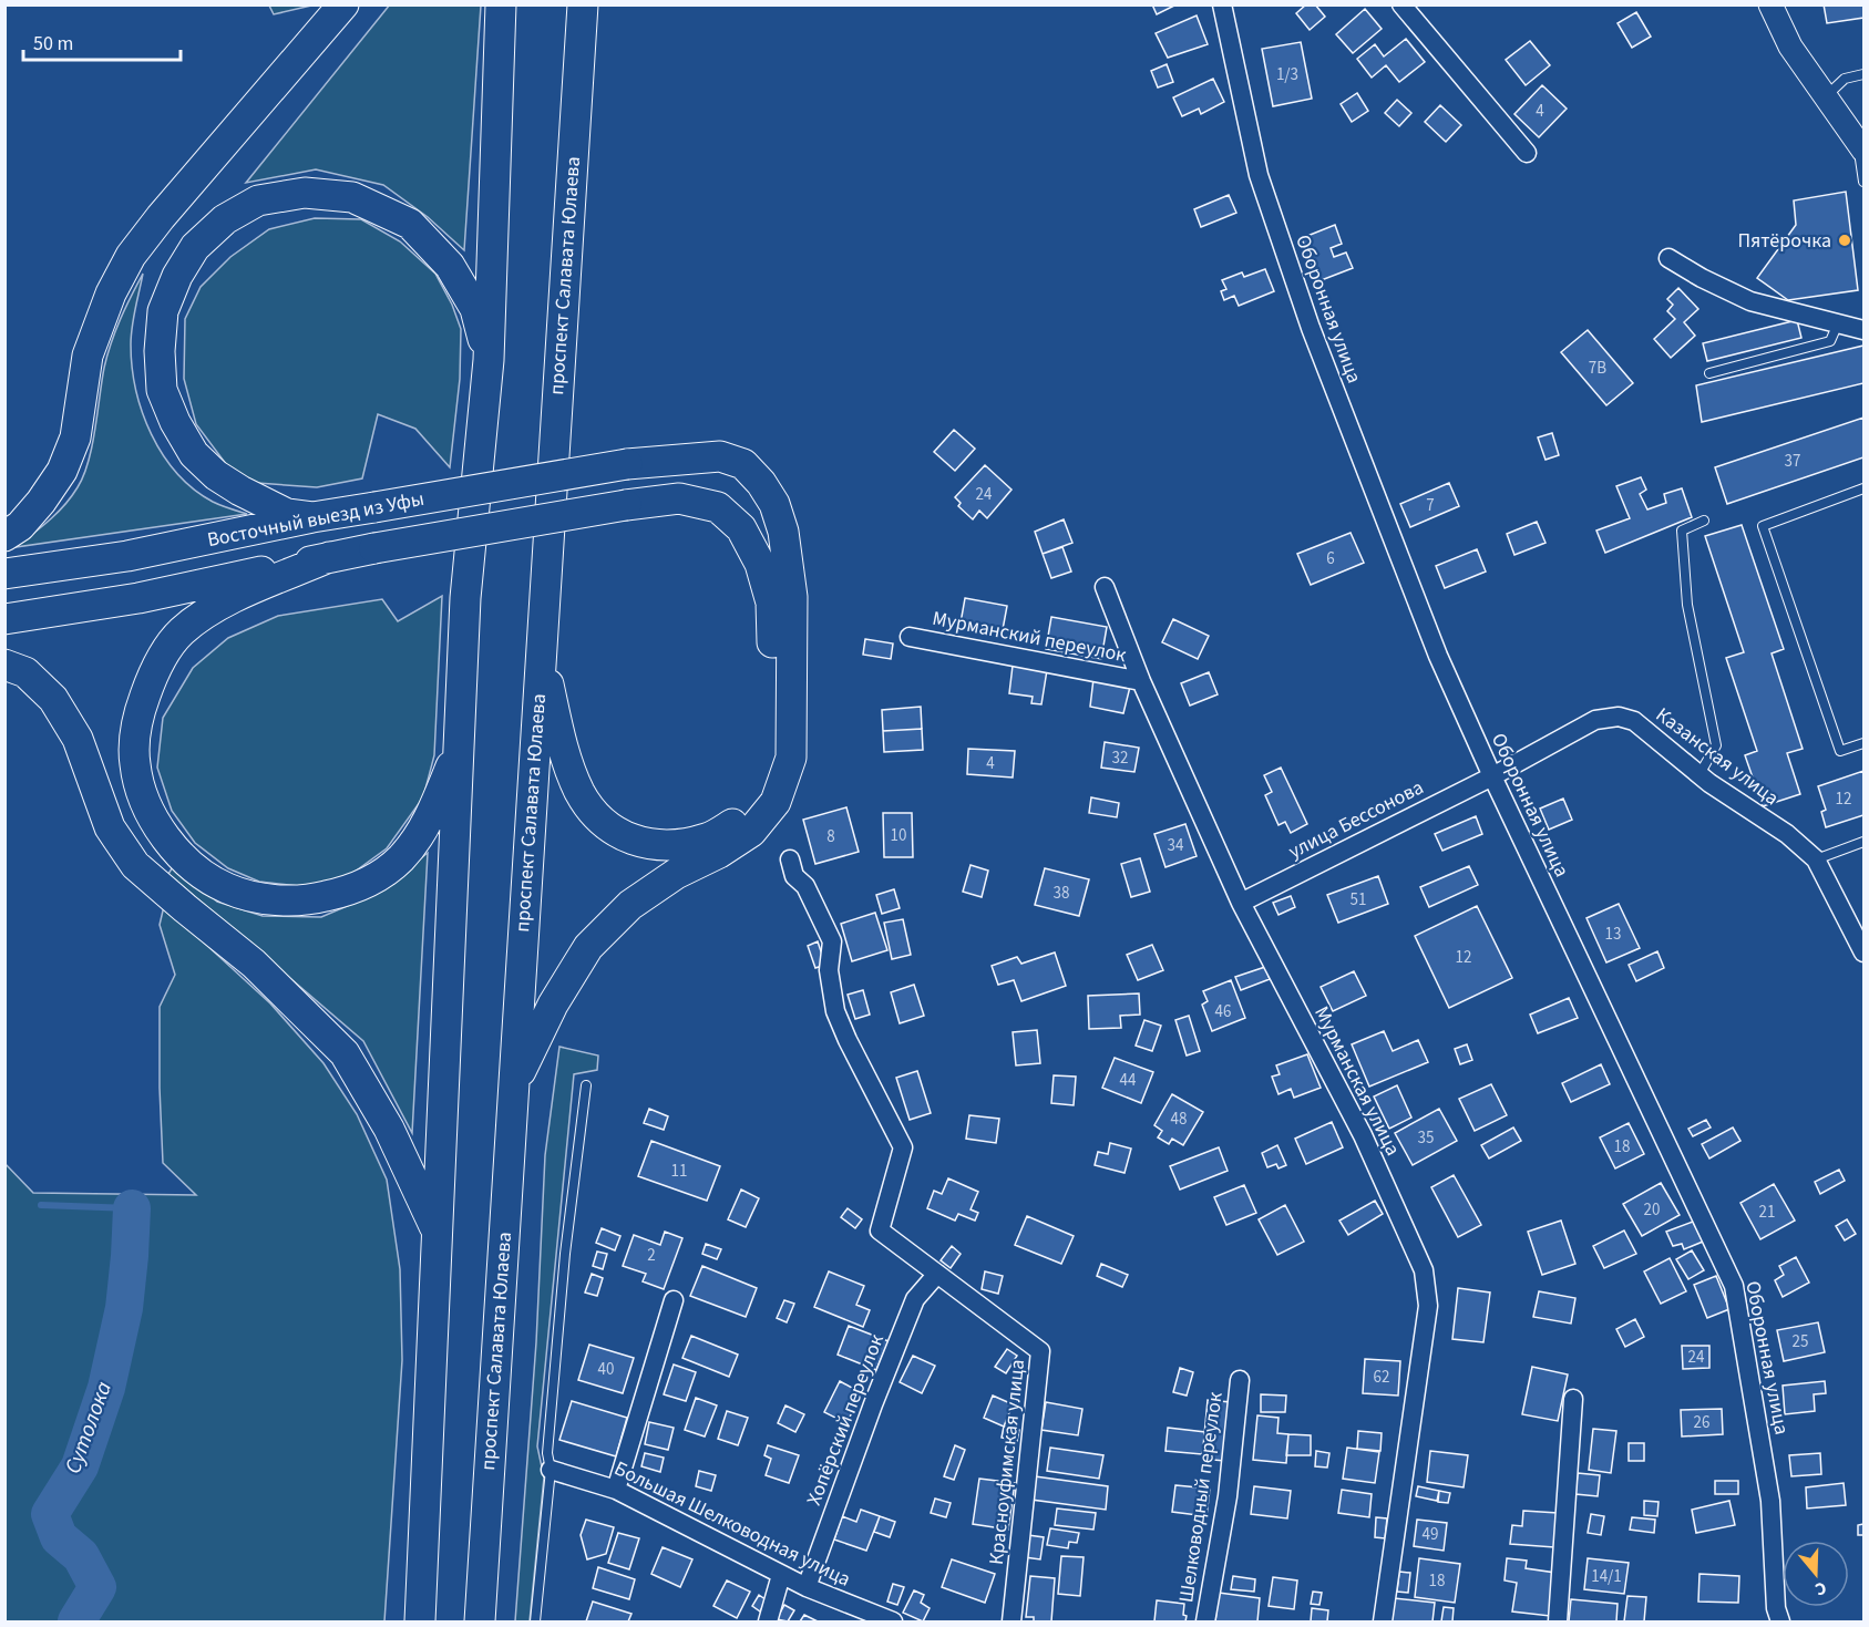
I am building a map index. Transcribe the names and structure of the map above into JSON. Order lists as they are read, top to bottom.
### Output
{
  "streets": {
    "main road": ["проспект Салавата Юлаева", "Восточный выезд из Уфы"],
    "street": [
      "Оборонная улица",
      "Мурманский переулок",
      "Казанская улица",
      "улица Бессонова",
      "Мурманская улица",
      "Хопёрский переулок",
      "Красноуфимская улица",
      "Шелководный переулок",
      "Большая Шелководная улица"
    ]
  },
  "crossings": [
    ["проспект Салавата Юлаева", "Восточный выезд из Уфы"],
    ["Оборонная улица", "Казанская улица"],
    ["Оборонная улица", "улица Бессонова"],
    ["Мурманский переулок", "Мурманская улица"],
    ["Казанская улица", "улица Бессонова"],
    ["улица Бессонова", "Мурманская улица"],
    ["Хопёрский переулок", "Красноуфимская улица"],
    ["Хопёрский переулок", "Большая Шелководная улица"]
  ],
  "water": ["Сутолока"],
  "places": ["Пятёрочка"],
  "house_numbers": [
    "1/3",
    "4",
    "7В",
    "37",
    "24",
    "7",
    "6",
    "32",
    "4",
    "12",
    "10",
    "8",
    "34",
    "38",
    "51",
    "13",
    "12",
    "46",
    "44",
    "48",
    "35",
    "18",
    "11",
    "20",
    "21",
    "2",
    "25",
    "24",
    "40",
    "62",
    "26",
    "49",
    "14/1",
    "18"
  ],
  "scale_bar": "50 m",
  "north": "bottom"
}
